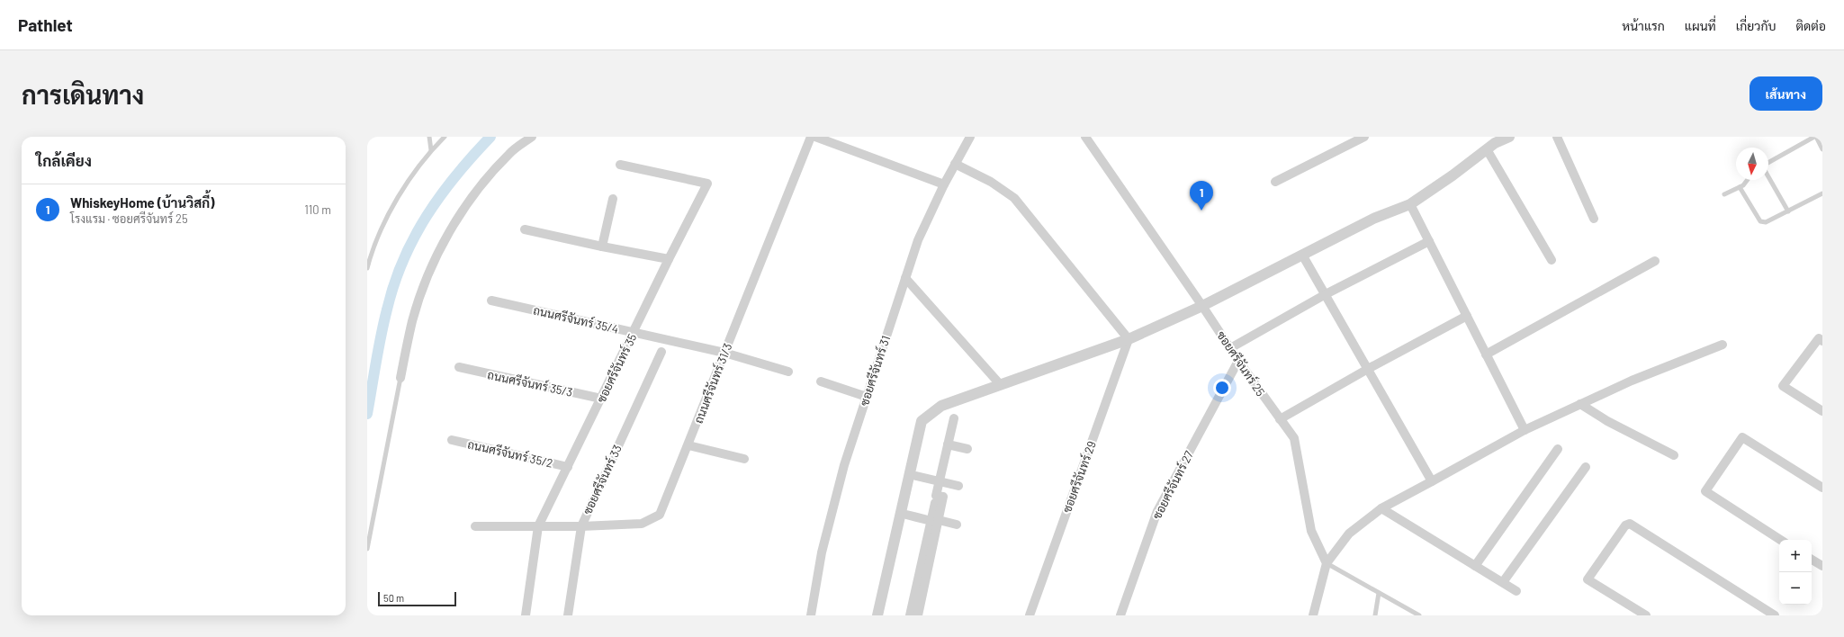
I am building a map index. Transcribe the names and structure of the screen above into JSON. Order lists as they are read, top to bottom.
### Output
{
  "streets": {
    "street": [
      "ถนนศรีจันทร์ 35/4",
      "ซอยศรีจันทร์ 25",
      "ซอยศรีจันทร์ 35",
      "ซอยศรีจันทร์ 31",
      "ถนนศรีจันทร์ 35/3",
      "ถนนศรีจันทร์ 31/3",
      "ถนนศรีจันทร์ 35/2",
      "ซอยศรีจันทร์ 29",
      "ซอยศรีจันทร์ 33",
      "ซอยศรีจันทร์ 27"
    ]
  },
  "crossings": [
    ["ถนนศรีจันทร์ 35/4", "ซอยศรีจันทร์ 35"],
    ["ถนนศรีจันทร์ 35/4", "ถนนศรีจันทร์ 31/3"],
    ["ซอยศรีจันทร์ 25", "ซอยศรีจันทร์ 27"],
    ["ซอยศรีจันทร์ 35", "ถนนศรีจันทร์ 35/3"],
    ["ซอยศรีจันทร์ 35", "ถนนศรีจันทร์ 31/3"],
    ["ซอยศรีจันทร์ 35", "ถนนศรีจันทร์ 35/2"],
    ["ถนนศรีจันทร์ 31/3", "ซอยศรีจันทร์ 33"]
  ],
  "scale_bar": "50 m",
  "north": "bottom",
  "page": {
    "header": "Pathlet",
    "nav": [
      "หน้าแรก",
      "แผนที่",
      "เกี่ยวกับ",
      "ติดต่อ"
    ],
    "buttons": "เส้นทาง",
    "title": "การเดินทาง",
    "heading": "ใกล้เคียง",
    "pins": "1",
    "list": [
      {
        "mark": "1",
        "name": "WhiskeyHome (บ้านวิสกี้)",
        "note": "โรงแรม · ซอยศรีจันทร์ 25",
        "value": "110 m"
      }
    ],
    "map_buttons": ["+", "−"],
    "scale": "50 m"
  }
}
